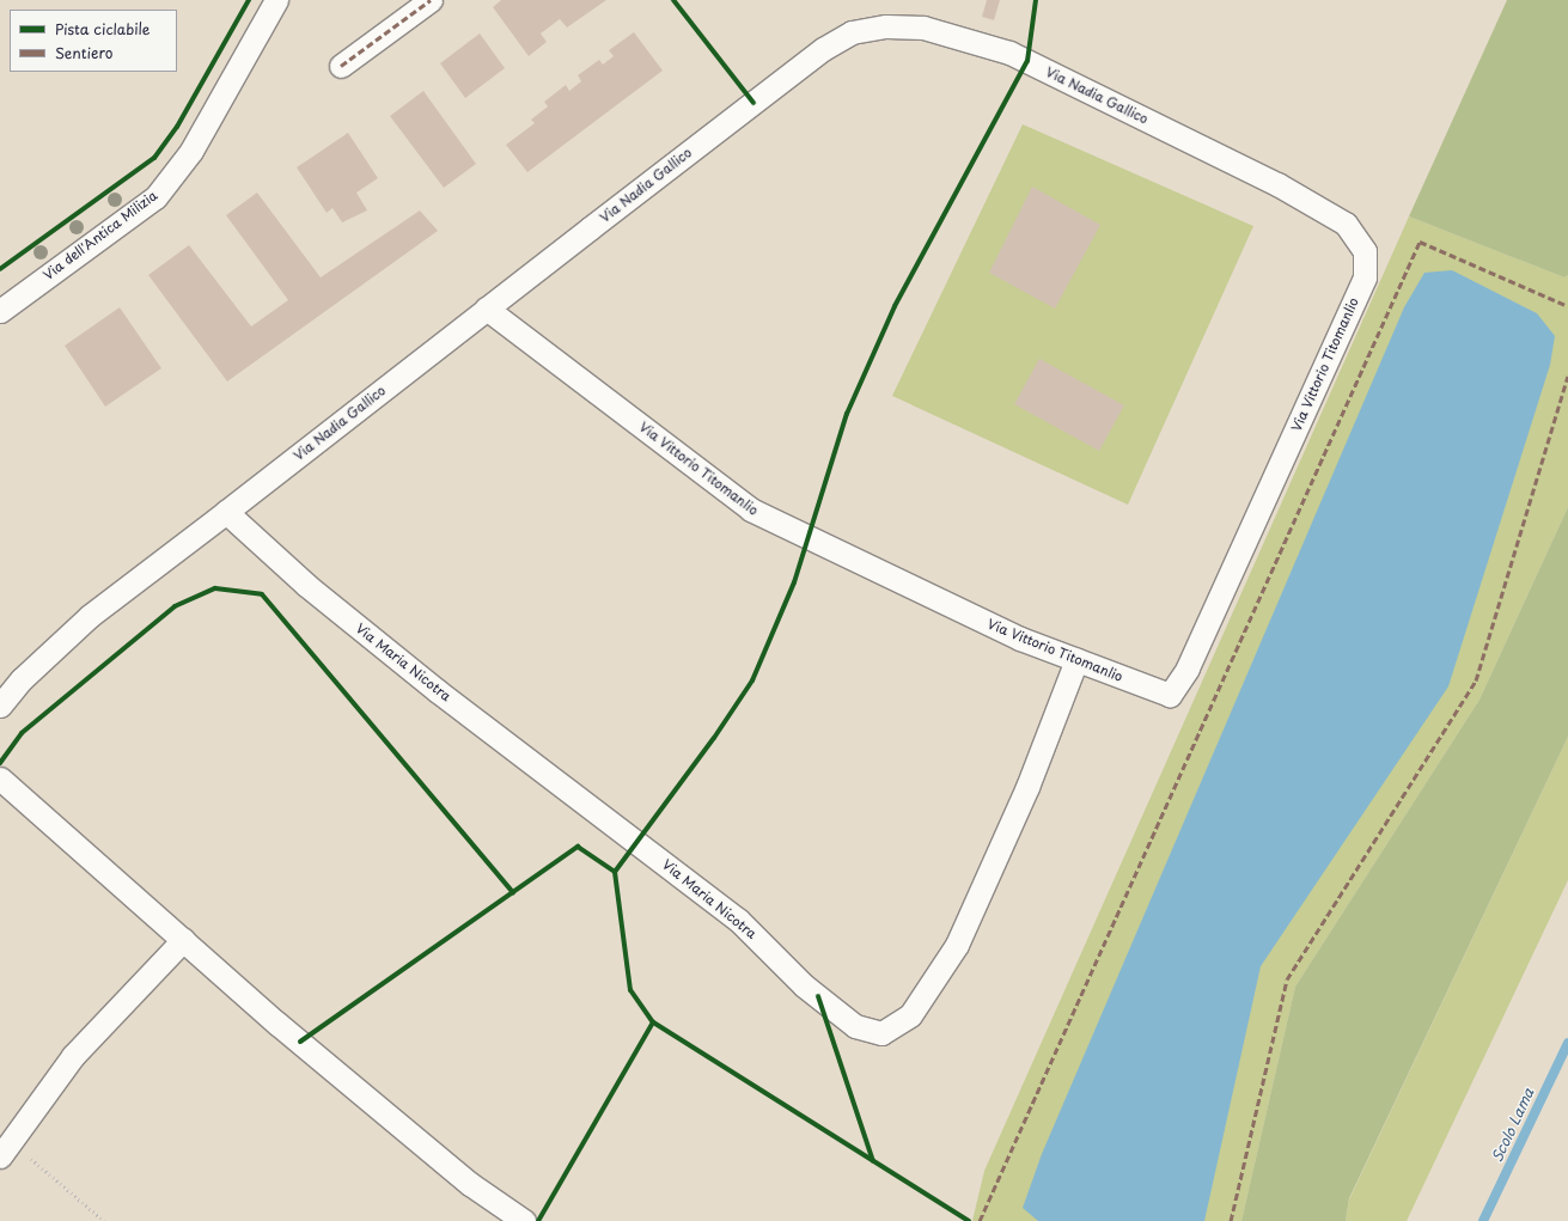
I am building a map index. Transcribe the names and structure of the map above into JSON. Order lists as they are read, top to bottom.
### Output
{
  "streets": {
    "street": [
      "Via Nadia Gallico",
      "Via dell'Antica Milizia",
      "Via Vittorio Titomanlio",
      "Via Maria Nicotra"
    ]
  },
  "crossings": [
    ["Via Nadia Gallico", "Via Vittorio Titomanlio"],
    ["Via Nadia Gallico", "Via Maria Nicotra"],
    ["Via Vittorio Titomanlio", "Via Maria Nicotra"]
  ],
  "water": ["Scolo Lama"],
  "legend": ["Pista ciclabile", "Sentiero"]
}
